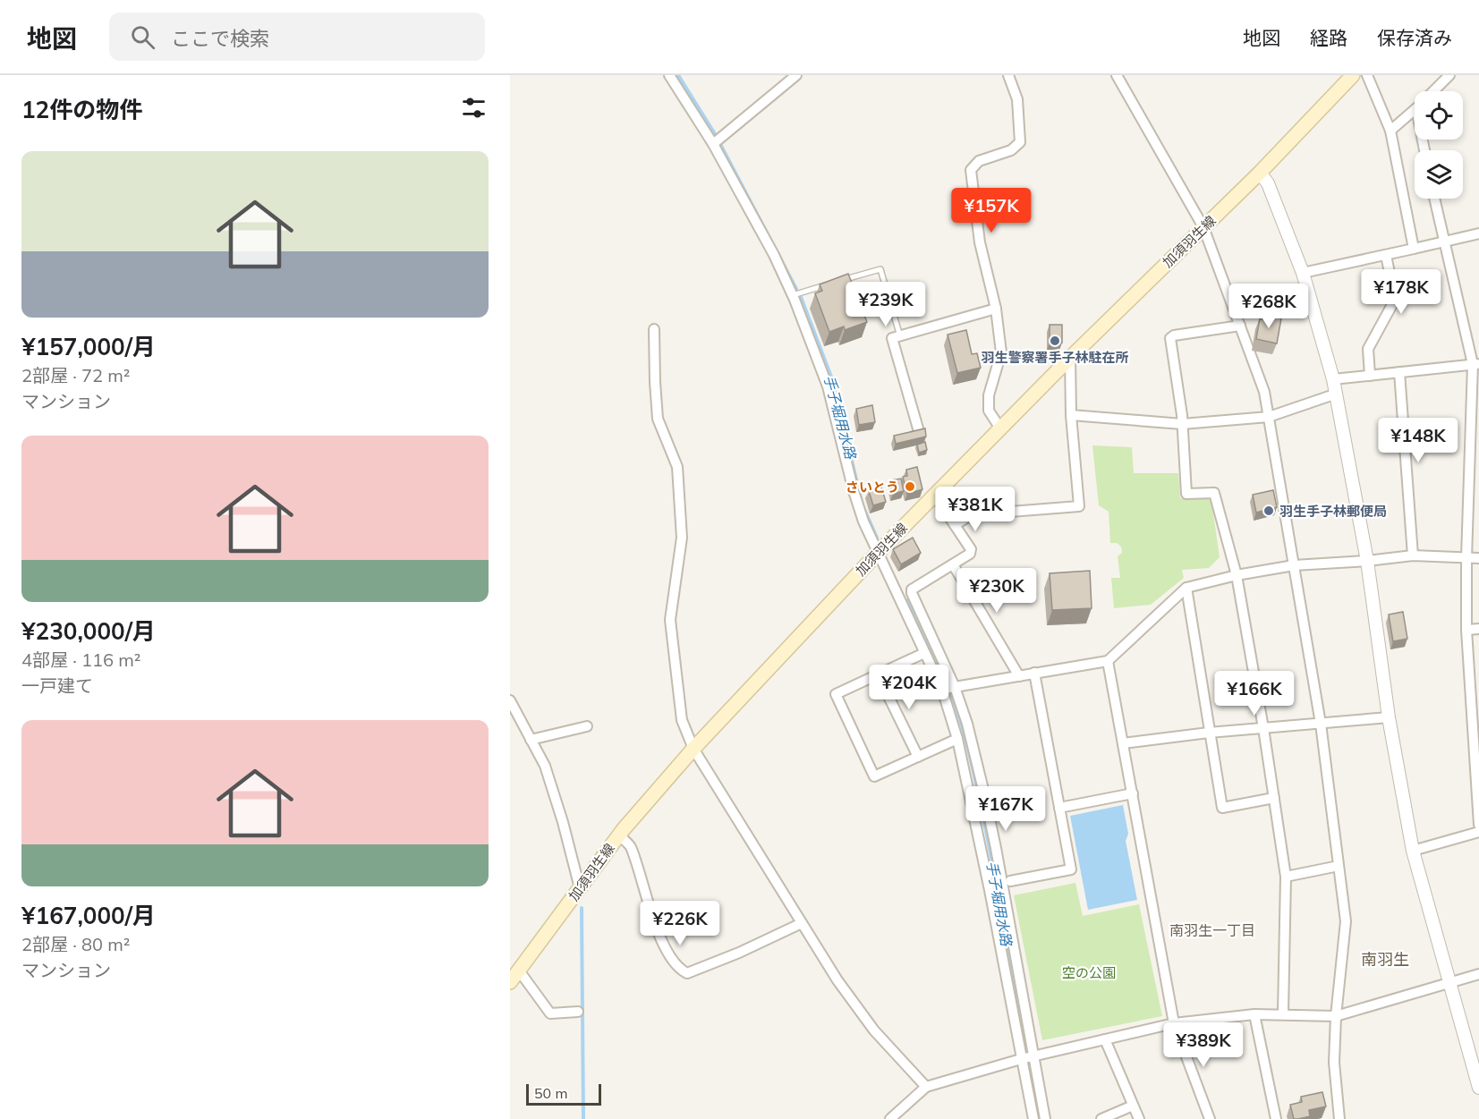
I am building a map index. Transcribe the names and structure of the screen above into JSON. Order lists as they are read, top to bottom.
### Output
{
  "streets": {
    "main road": ["加須羽生線"]
  },
  "districts": ["南羽生一丁目", "南羽生"],
  "water": ["手子堀用水路"],
  "parks": ["空の公園"],
  "places": ["羽生警察署手子林駐在所", "さいとう", "羽生手子林郵便局"],
  "scale_bar": "50 m",
  "page": {
    "header": "地図",
    "search": "ここで検索",
    "nav": ["地図", "経路", "保存済み"],
    "heading": "12件の物件",
    "list": [
      {
        "name": "¥157,000/月",
        "note": "2部屋 · 72 m² · マンション"
      },
      {
        "name": "¥230,000/月",
        "note": "4部屋 · 116 m² · 一戸建て"
      },
      {
        "name": "¥167,000/月",
        "note": "2部屋 · 80 m² · マンション"
      }
    ],
    "price": [
      "¥157K",
      "¥178K",
      "¥239K",
      "¥268K",
      "¥148K",
      "¥381K",
      "¥230K",
      "¥204K",
      "¥166K",
      "¥167K",
      "¥226K",
      "¥389K"
    ],
    "scale": "50 m"
  }
}
